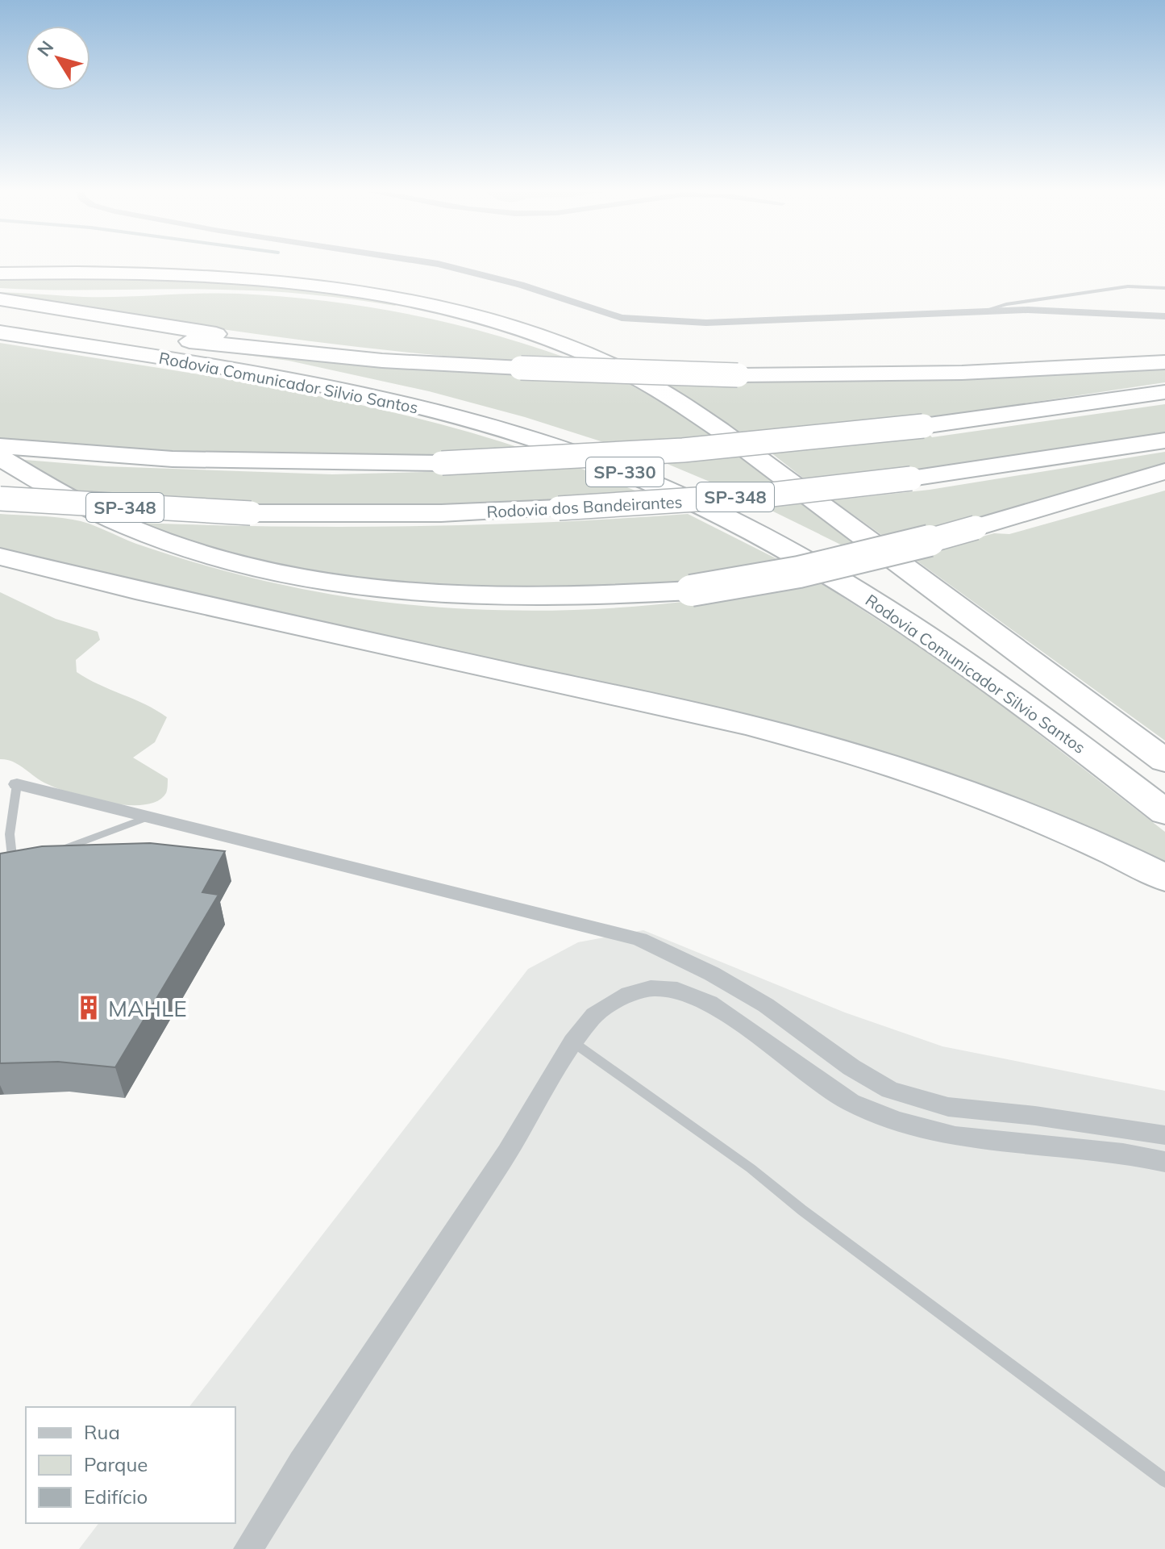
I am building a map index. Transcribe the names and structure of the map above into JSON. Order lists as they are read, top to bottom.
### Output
{
  "streets": {
    "highway": [
      "Rodovia Comunicador Silvio Santos",
      "SP-330",
      "SP-348",
      "Rodovia dos Bandeirantes"
    ]
  },
  "places": {
    "building": ["MAHLE"]
  },
  "legend": ["Rua", "Parque", "Edifício"],
  "north": "top left"
}
